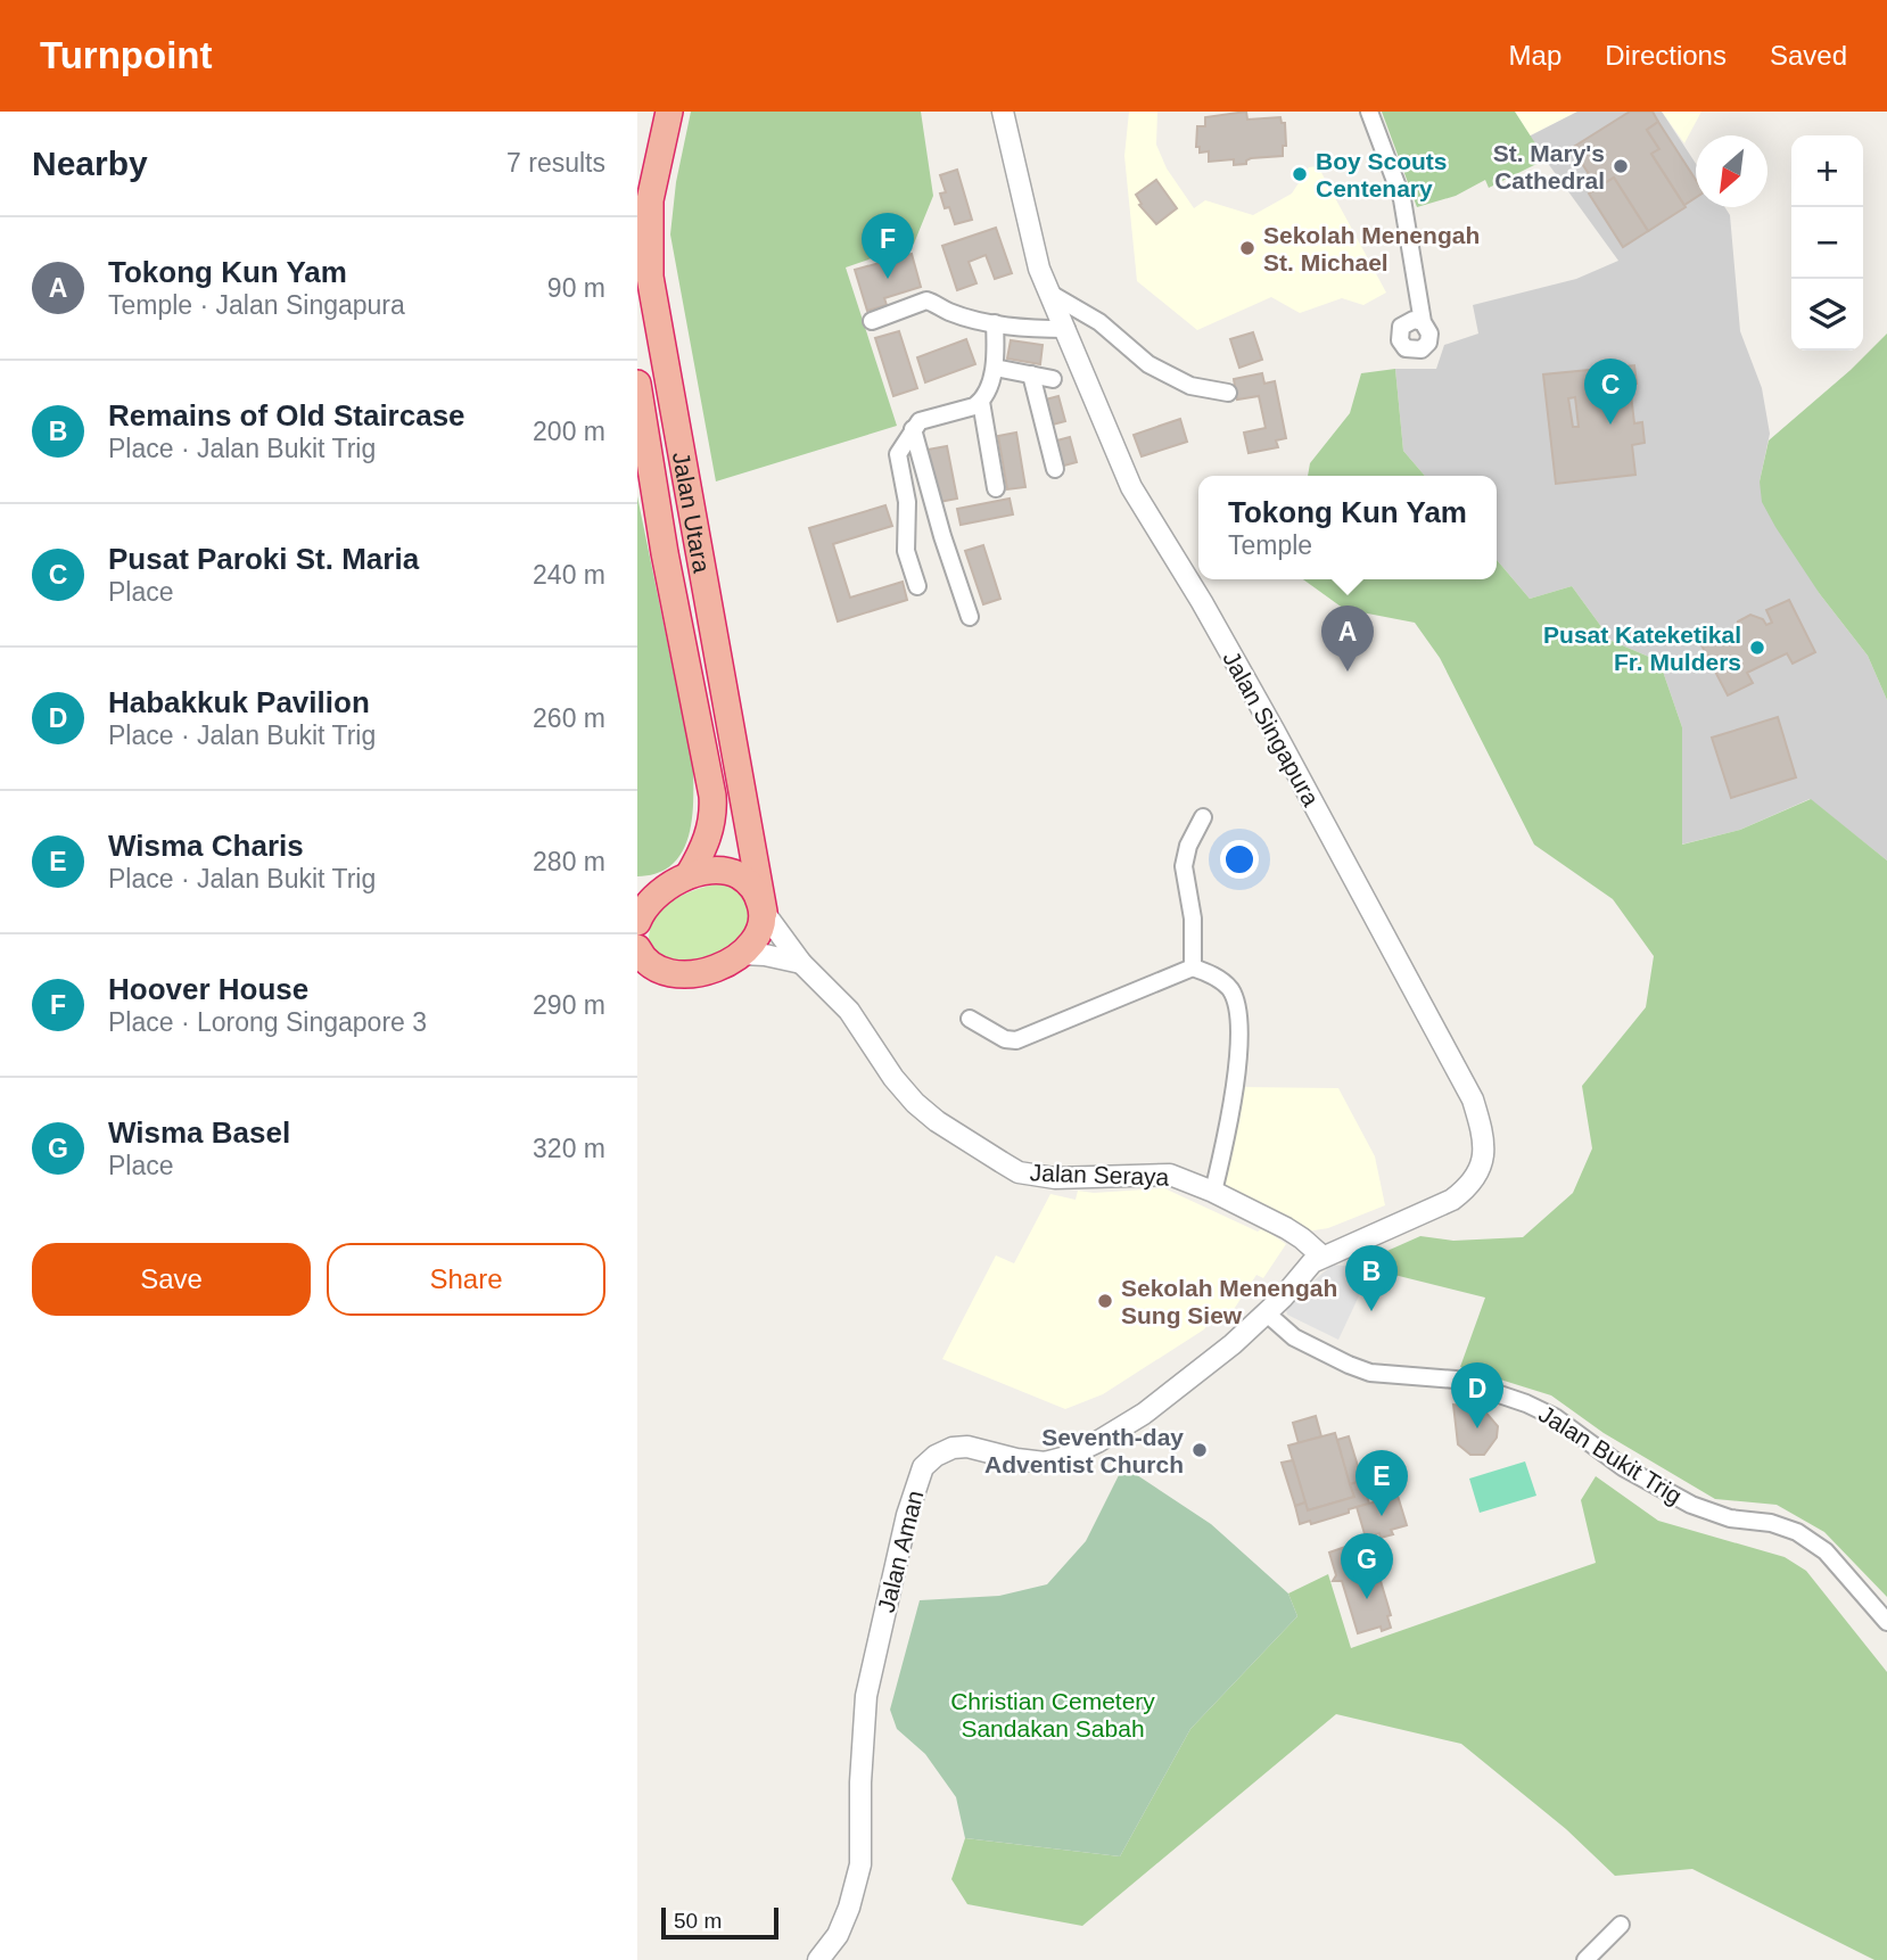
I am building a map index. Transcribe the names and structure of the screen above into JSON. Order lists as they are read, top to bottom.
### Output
{
  "streets": {
    "highway": ["Jalan Utara"],
    "street": [
      "Jalan Singapura",
      "Jalan Seraya",
      "Jalan Bukit Trig",
      "Jalan Aman"
    ]
  },
  "crossings": [
    ["Jalan Utara", "Jalan Seraya"],
    ["Jalan Singapura", "Jalan Seraya"],
    ["Jalan Singapura", "Jalan Aman"],
    ["Jalan Seraya", "Jalan Aman"],
    ["Jalan Bukit Trig", "Jalan Aman"]
  ],
  "parks": ["Christian Cemetery Sandakan Sabah"],
  "places": [
    "St. Mary's Cathedral",
    "Boy Scouts Centenary",
    "Sekolah Menengah St. Michael",
    "Pusat Kateketikal Fr. Mulders",
    "Sekolah Menengah Sung Siew",
    "Seventh-day Adventist Church"
  ],
  "scale_bar": "50 m",
  "north": "bottom left",
  "page": {
    "header": "Turnpoint",
    "nav": ["Map", "Directions", "Saved"],
    "heading": ["Nearby", "7 results"],
    "map_buttons": ["+", "−"],
    "pins": [
      "F",
      "C",
      "A",
      "B",
      "D",
      "E",
      "G"
    ],
    "list": [
      {
        "mark": "A",
        "name": "Tokong Kun Yam",
        "note": "Temple · Jalan Singapura",
        "value": "90 m"
      },
      {
        "mark": "B",
        "name": "Remains of Old Staircase",
        "note": "Place · Jalan Bukit Trig",
        "value": "200 m"
      },
      {
        "mark": "C",
        "name": "Pusat Paroki St. Maria",
        "note": "Place",
        "value": "240 m"
      },
      {
        "mark": "D",
        "name": "Habakkuk Pavilion",
        "note": "Place · Jalan Bukit Trig",
        "value": "260 m"
      },
      {
        "mark": "E",
        "name": "Wisma Charis",
        "note": "Place · Jalan Bukit Trig",
        "value": "280 m"
      },
      {
        "mark": "F",
        "name": "Hoover House",
        "note": "Place · Lorong Singapore 3",
        "value": "290 m"
      },
      {
        "mark": "G",
        "name": "Wisma Basel",
        "note": "Place",
        "value": "320 m"
      }
    ],
    "popup": ["Tokong Kun Yam", "Temple"],
    "buttons": ["Save", "Share"],
    "scale": "50 m"
  }
}
